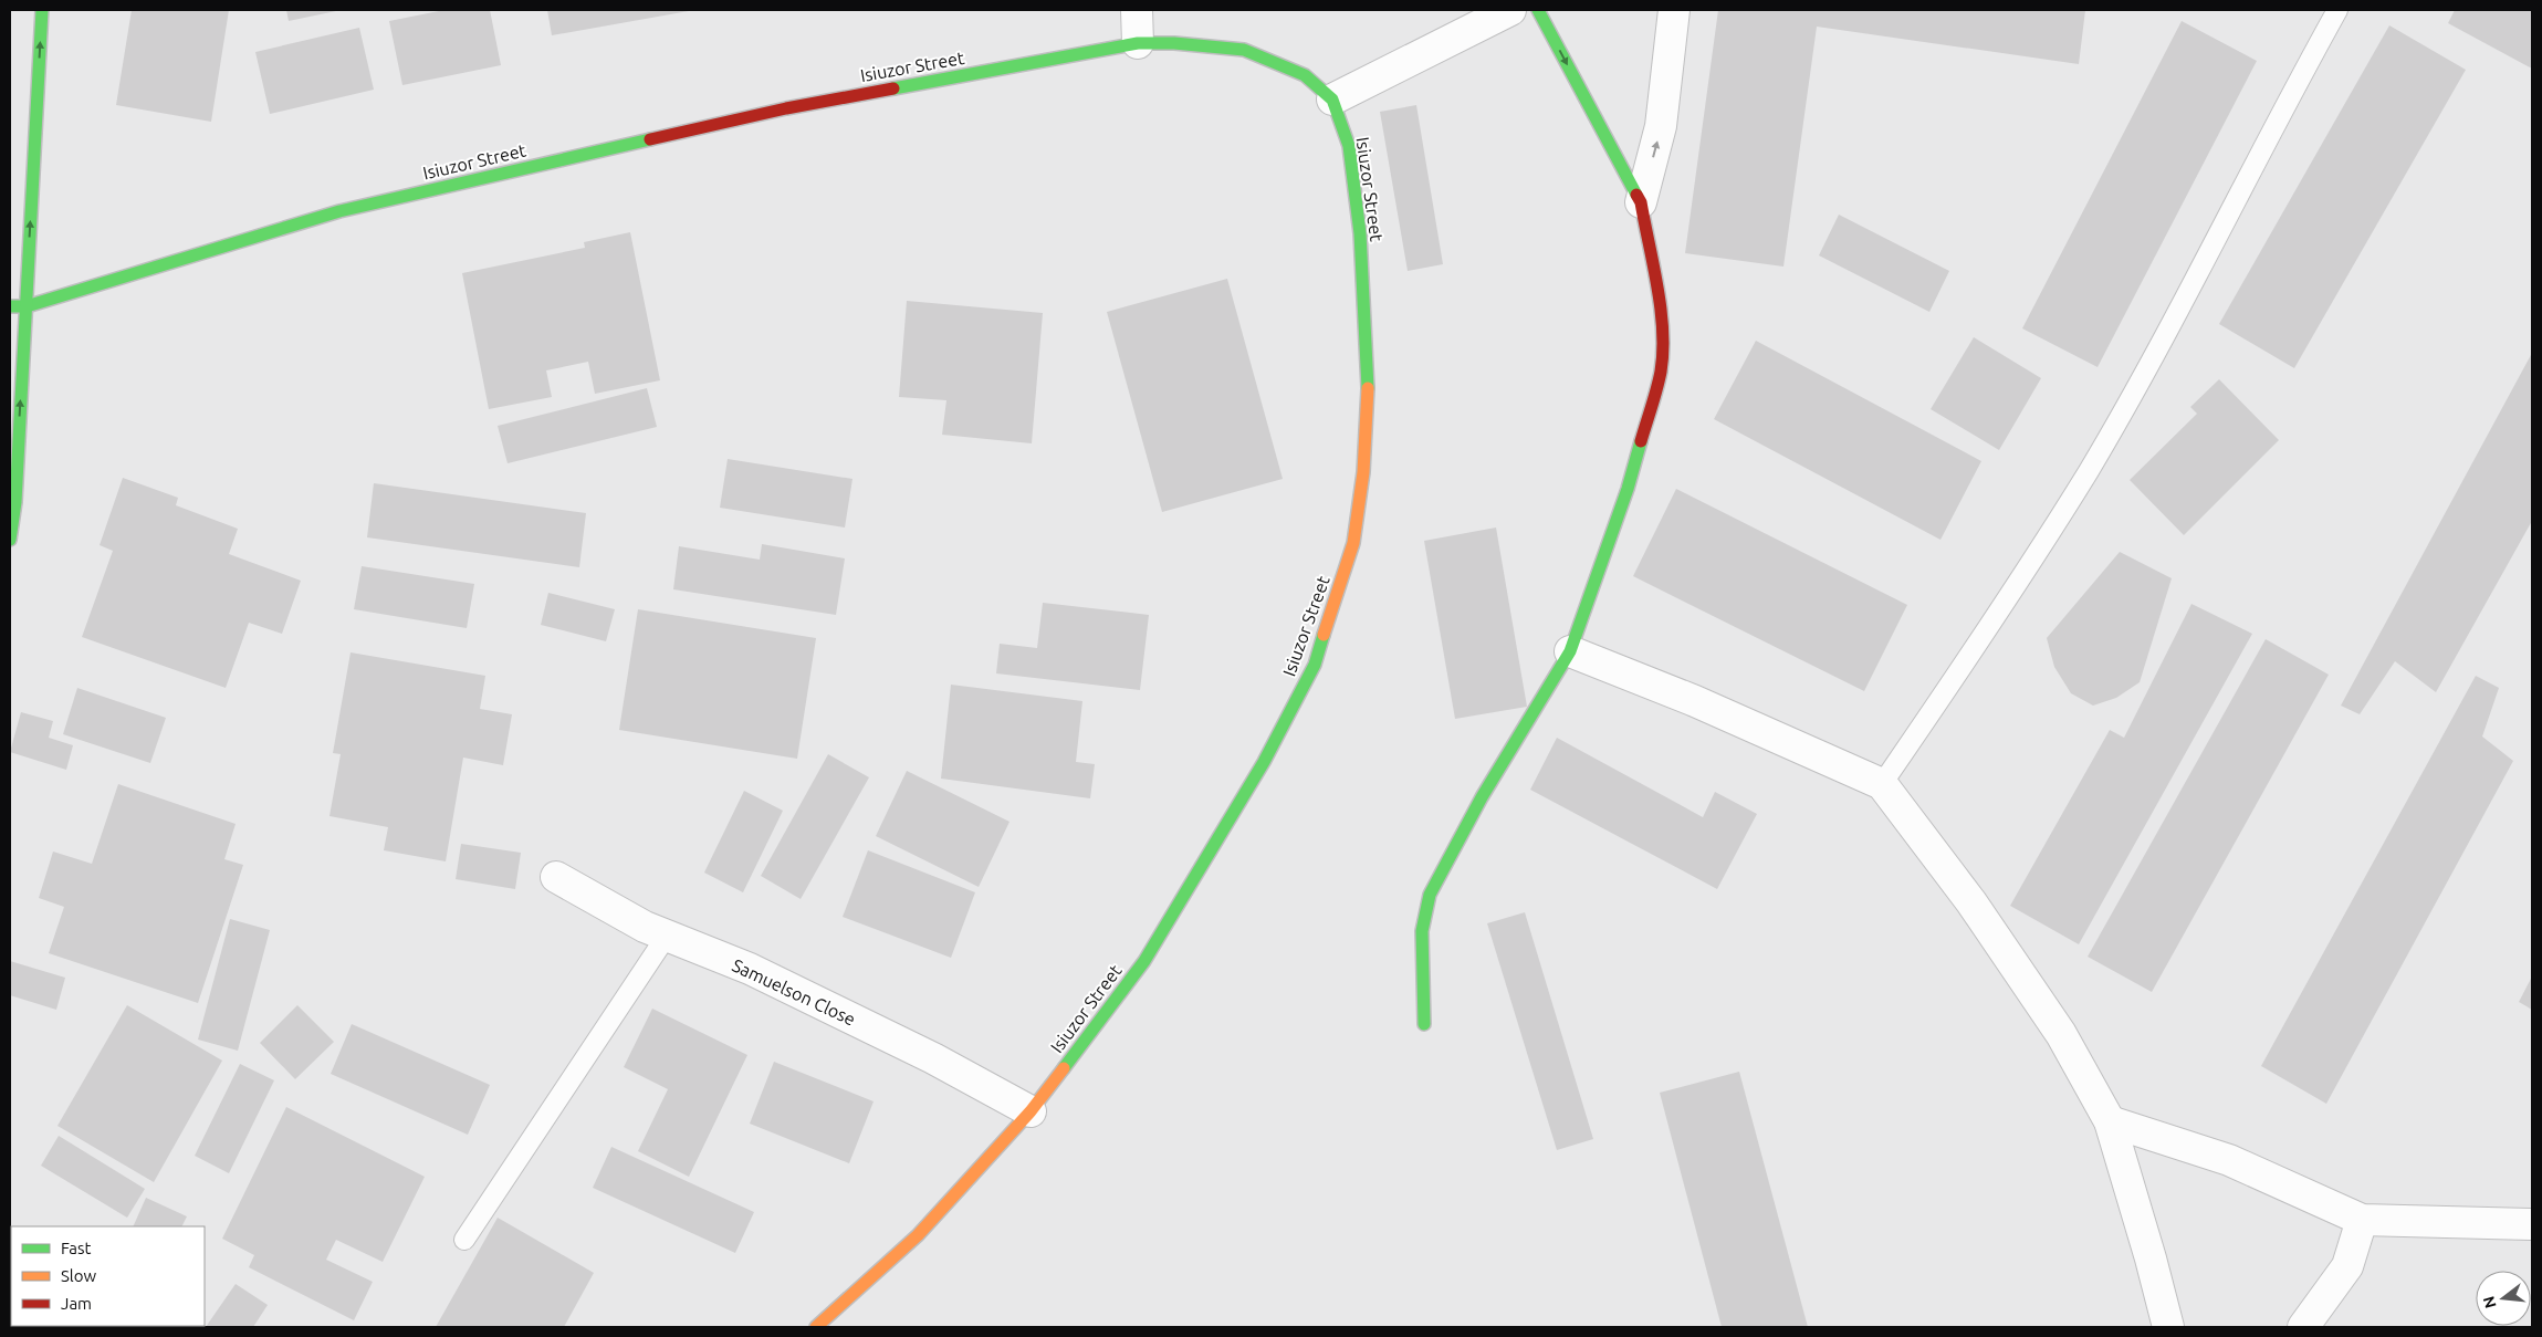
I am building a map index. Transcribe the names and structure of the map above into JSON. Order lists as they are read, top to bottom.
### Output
{
  "streets": {
    "street": ["Isiuzor Street", "Samuelson Close"]
  },
  "crossings": [
    ["Isiuzor Street", "Samuelson Close"]
  ],
  "legend": ["Fast", "Slow", "Jam"],
  "north": "left"
}
